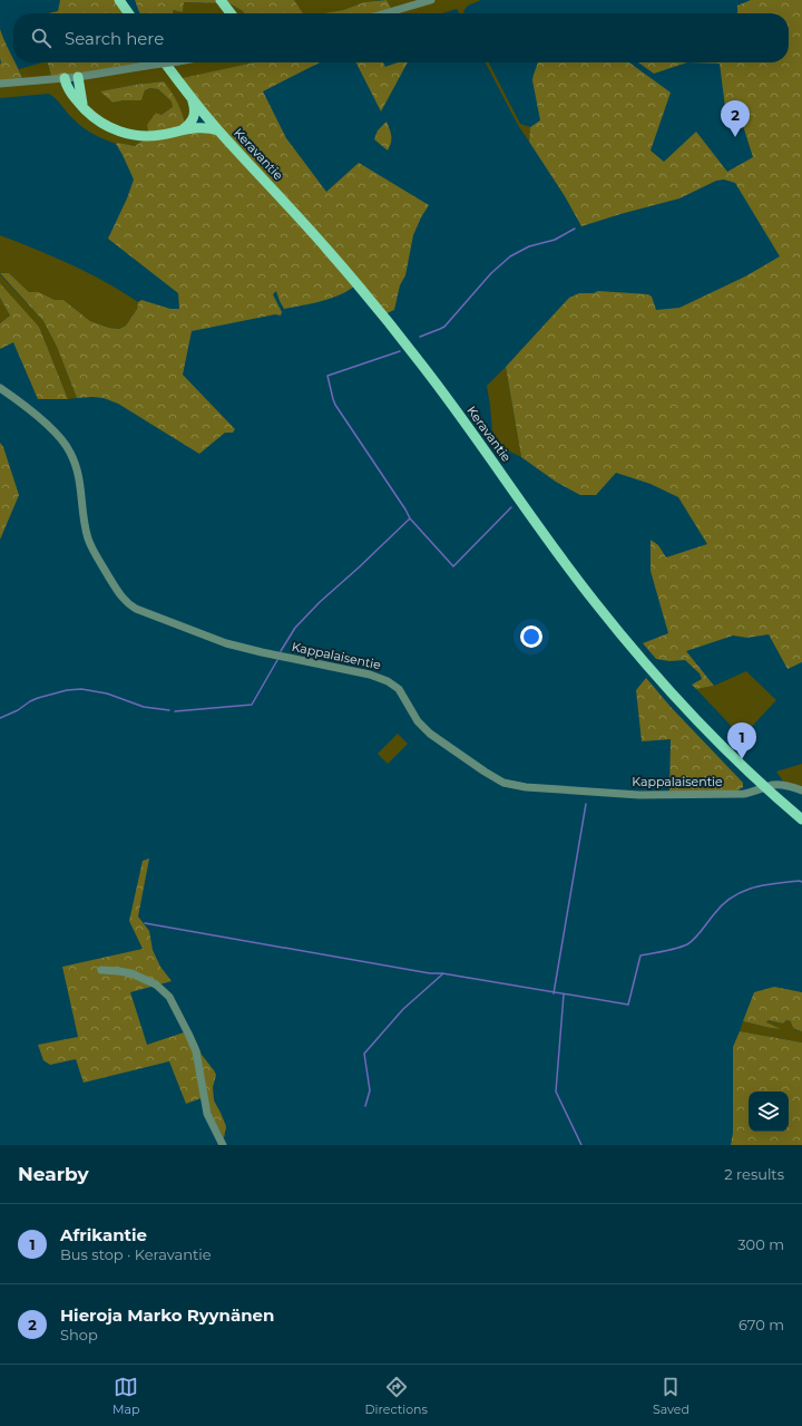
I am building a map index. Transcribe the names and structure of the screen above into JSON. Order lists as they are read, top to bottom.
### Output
{
  "streets": {
    "main road": ["Keravantie"],
    "street": ["Kappalaisentie"]
  },
  "crossings": [
    ["Keravantie", "Kappalaisentie"]
  ],
  "page": {
    "search": "Search here",
    "pins": ["2", "1"],
    "heading": ["Nearby", "2 results"],
    "list": [
      {
        "mark": "1",
        "name": "Afrikantie",
        "note": "Bus stop · Keravantie",
        "value": "300 m"
      },
      {
        "mark": "2",
        "name": "Hieroja Marko Ryynänen",
        "note": "Shop",
        "value": "670 m"
      }
    ],
    "nav": ["Map", "Directions", "Saved"]
  }
}
